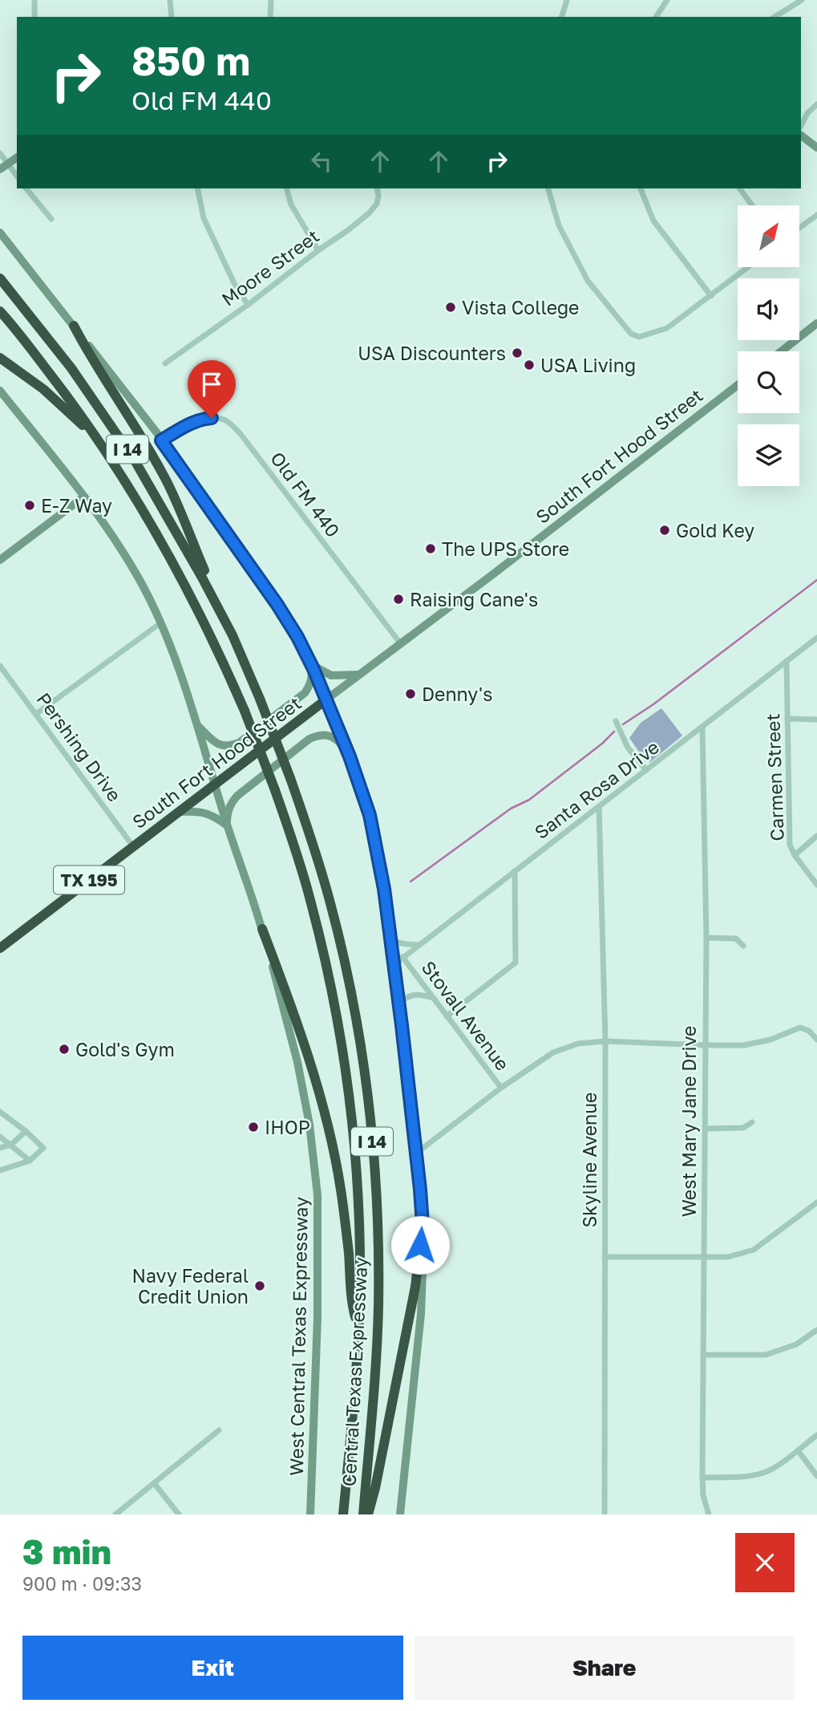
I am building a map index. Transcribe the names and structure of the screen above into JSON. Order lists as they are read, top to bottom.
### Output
{
  "streets": {
    "highway": [
      "I 14",
      "South Fort Hood Street",
      "TX 195",
      "Central Texas Expressway"
    ],
    "main road": ["West Central Texas Expressway"],
    "street": [
      "Moore Street",
      "Old FM 440",
      "Pershing Drive",
      "Carmen Street",
      "Santa Rosa Drive",
      "Stovall Avenue",
      "West Mary Jane Drive",
      "Skyline Avenue"
    ]
  },
  "crossings": [
    ["South Fort Hood Street", "Old FM 440"],
    ["South Fort Hood Street", "Pershing Drive"],
    ["South Fort Hood Street", "West Central Texas Expressway"],
    ["Carmen Street", "Santa Rosa Drive"],
    ["Santa Rosa Drive", "Stovall Avenue"],
    ["Santa Rosa Drive", "West Mary Jane Drive"],
    ["Santa Rosa Drive", "Skyline Avenue"]
  ],
  "places": [
    "Vista College",
    "USA Discounters",
    "USA Living",
    "E-Z Way",
    "Gold Key",
    "The UPS Store",
    "Raising Cane's",
    "Denny's",
    "Gold's Gym",
    "IHOP",
    "Navy Federal Credit Union"
  ],
  "north": "top right",
  "page": {
    "turn": ["850 m", "Old FM 440"],
    "heading": ["3 min", "900 m · 09:33"],
    "buttons": ["Exit", "Share"]
  }
}
